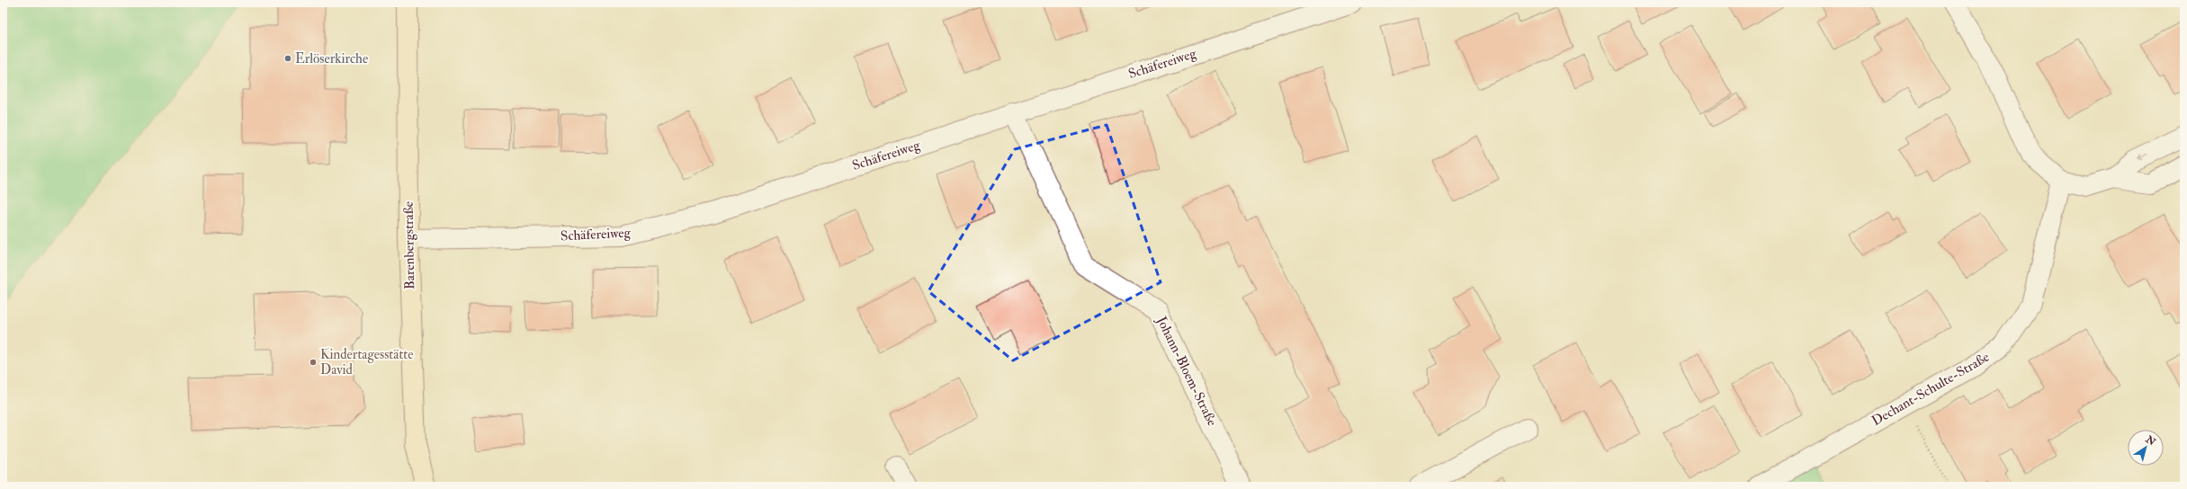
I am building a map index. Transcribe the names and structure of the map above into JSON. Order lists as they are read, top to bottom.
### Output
{
  "streets": {
    "street": [
      "Schäfereiweg",
      "Barenbergstraße",
      "Johann-Bloem-Straße",
      "Dechant-Schulte-Straße"
    ]
  },
  "crossings": [
    ["Schäfereiweg", "Barenbergstraße"],
    ["Schäfereiweg", "Johann-Bloem-Straße"]
  ],
  "places": ["Erlöserkirche", "Kindertagesstätte David"],
  "north": "top right"
}
